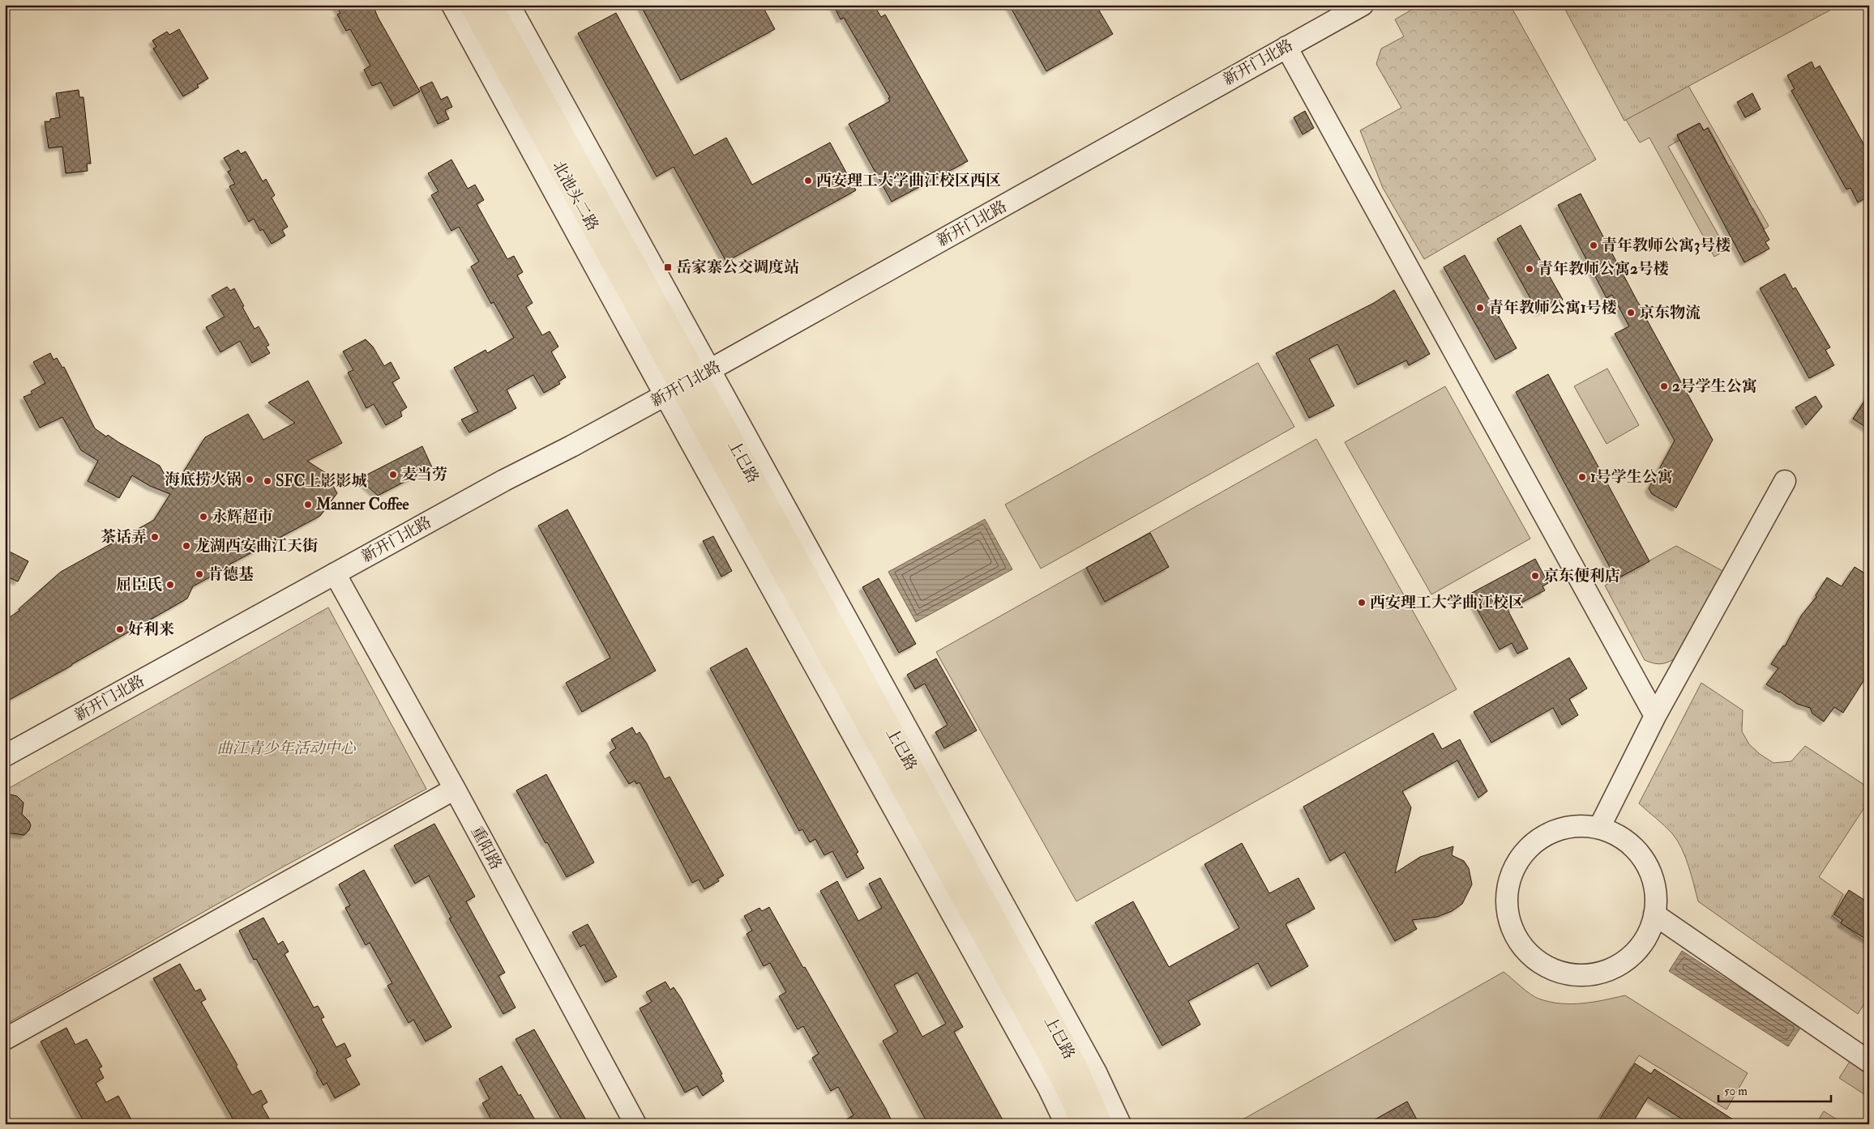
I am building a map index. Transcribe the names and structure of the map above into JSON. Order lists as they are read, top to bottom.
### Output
{
  "streets": {
    "main road": ["北池头二路", "上巳路"],
    "street": ["新开门北路", "重阳路"]
  },
  "crossings": [
    ["新开门北路", "北池头二路"],
    ["新开门北路", "上巳路"],
    ["新开门北路", "重阳路"],
    ["北池头二路", "上巳路"]
  ],
  "parks": ["曲江青少年活动中心"],
  "places": {
    "other": [
      "西安理工大学曲江校区西区",
      "青年教师公寓3号楼",
      "青年教师公寓2号楼",
      "青年教师公寓1号楼",
      "京东物流",
      "2号学生公寓",
      "麦当劳",
      "1号学生公寓",
      "海底捞火锅",
      "SFC上影影城",
      "Manner Coffee",
      "永辉超市",
      "茶话弄",
      "龙湖西安曲江天街",
      "肯德基",
      "京东便利店",
      "屈臣氏",
      "西安理工大学曲江校区",
      "好利来"
    ],
    "transit": ["岳家寨公交调度站"]
  },
  "scale_bar": "50 m"
}
